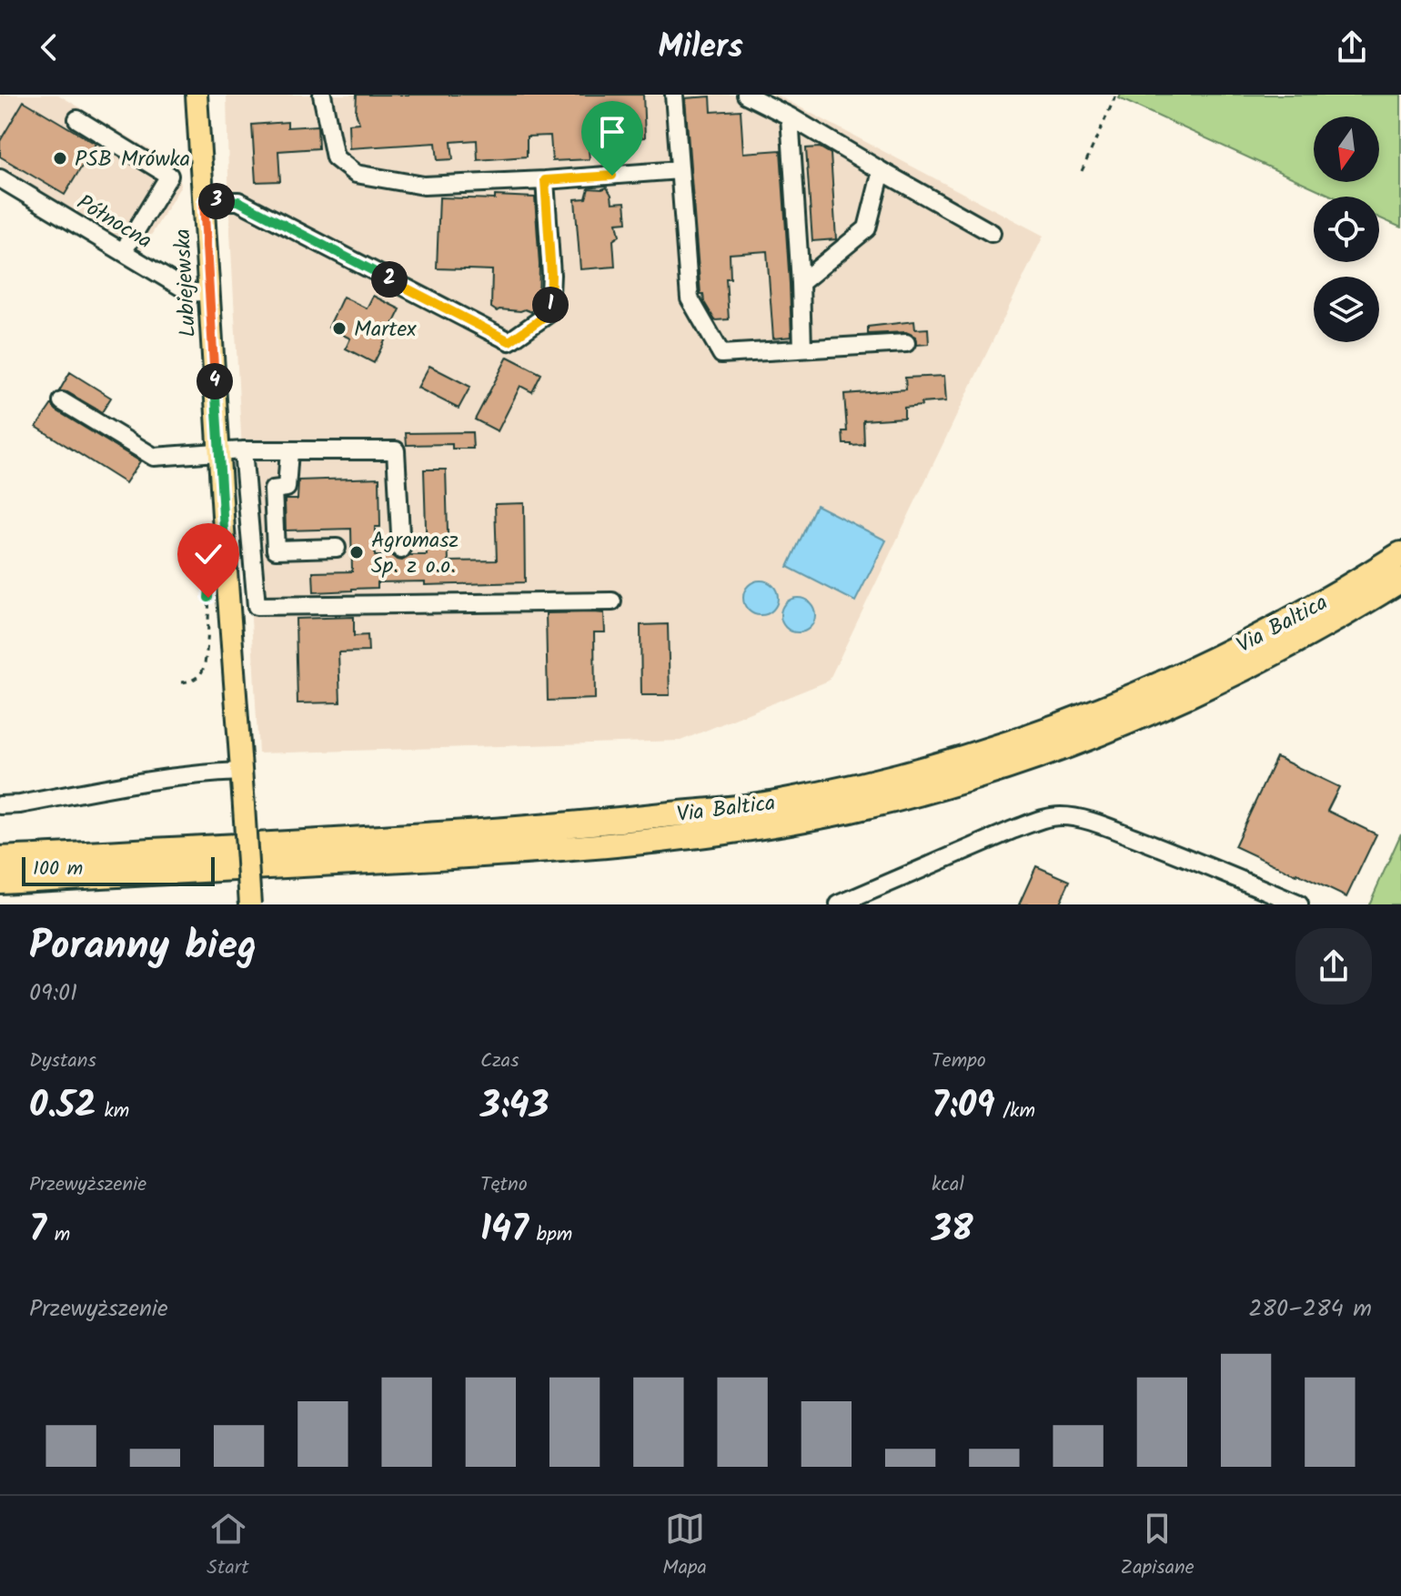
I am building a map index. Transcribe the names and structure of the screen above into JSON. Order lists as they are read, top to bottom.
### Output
{
  "streets": {
    "highway": ["Via Baltica"],
    "main road": ["Lubiejewska"],
    "street": ["Północna"]
  },
  "crossings": [
    ["Północna", "Lubiejewska"]
  ],
  "places": ["PSB Mrówka", "Martex", "Agromasz Sp. z o.o."],
  "scale_bar": "100 m",
  "north": "bottom",
  "page": {
    "header": "Milers",
    "pins": [
      "3",
      "2",
      "1",
      "4"
    ],
    "scale": "100 m",
    "heading": ["Poranny bieg", "09:01"],
    "stats": [
      ["Dystans", "0.52 km"],
      ["Czas", "3:43"],
      ["Tempo", "7:09 /km"],
      ["Przewyższenie", "7 m"],
      ["Tętno", "147 bpm"],
      ["kcal", "38"]
    ],
    "chart": ["Przewyższenie", "280–284 m"],
    "tabs": ["Start", "Mapa", "Zapisane"]
  }
}
